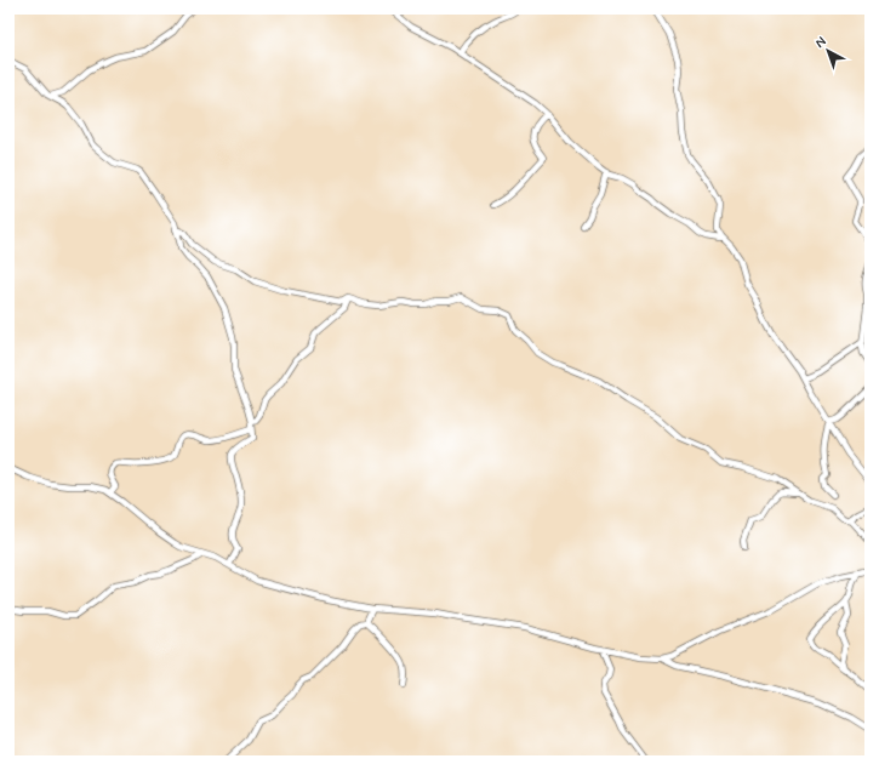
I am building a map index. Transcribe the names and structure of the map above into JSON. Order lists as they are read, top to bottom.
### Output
{
  "north": "top left"
}
